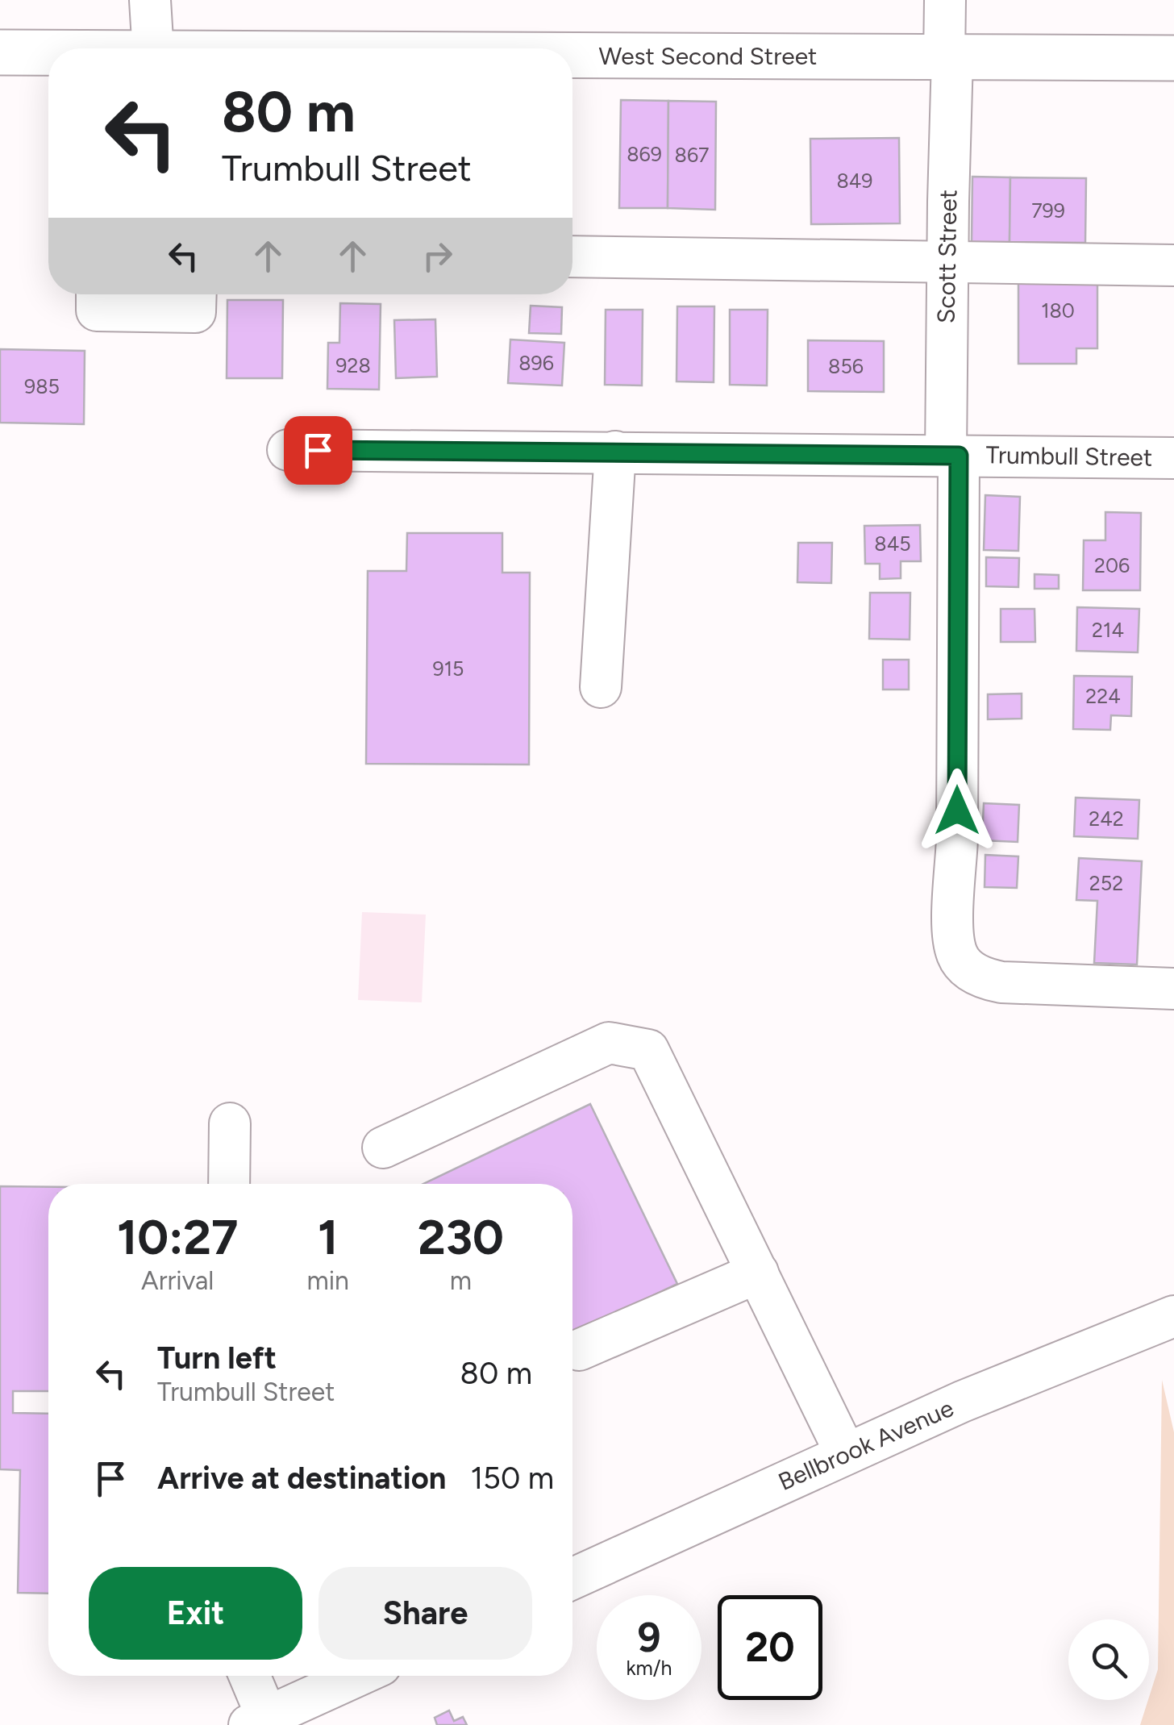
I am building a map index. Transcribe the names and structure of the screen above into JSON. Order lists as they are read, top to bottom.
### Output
{
  "streets": {
    "main road": ["West Second Street"],
    "street": ["Scott Street", "Trumbull Street", "Bellbrook Avenue"]
  },
  "crossings": [
    ["West Second Street", "Scott Street"],
    ["Scott Street", "Trumbull Street"]
  ],
  "house_numbers": [
    "869",
    "867",
    "849",
    "799",
    "180",
    "896",
    "928",
    "856",
    "985",
    "845",
    "206",
    "214",
    "915",
    "224",
    "242",
    "252"
  ],
  "page": {
    "turn": ["80 m", "Trumbull Street"],
    "eta": [
      "10:27",
      "Arrival",
      "1",
      "min",
      "230",
      "m"
    ],
    "list": [
      {
        "name": "Turn left",
        "note": "Trumbull Street",
        "value": "80 m"
      },
      {
        "name": "Arrive at destination",
        "value": "150 m"
      }
    ],
    "buttons": ["Exit", "Share"],
    "speed": "9 km/h",
    "limit": "20"
  }
}
